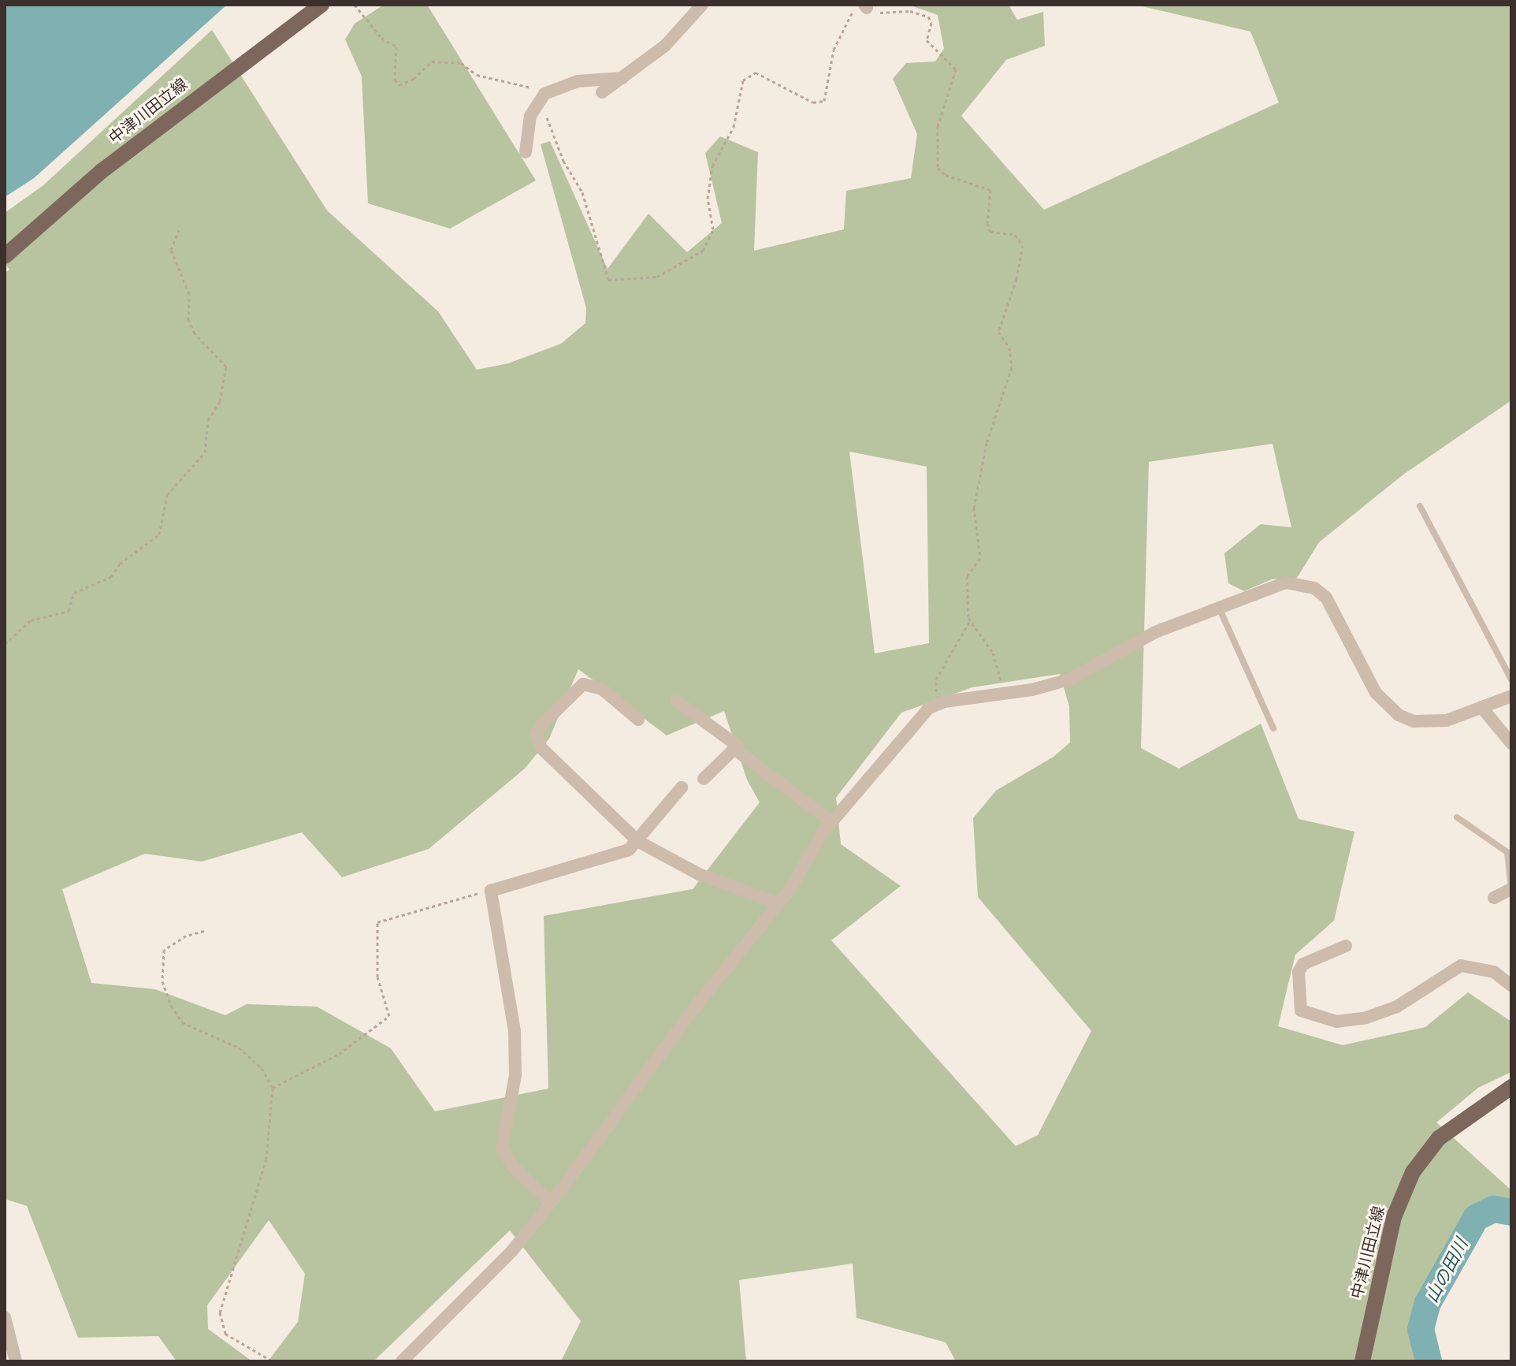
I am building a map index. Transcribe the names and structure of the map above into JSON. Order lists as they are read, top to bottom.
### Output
{
  "streets": {
    "main road": ["中津川田立線"]
  },
  "water": ["山の田川"]
}
